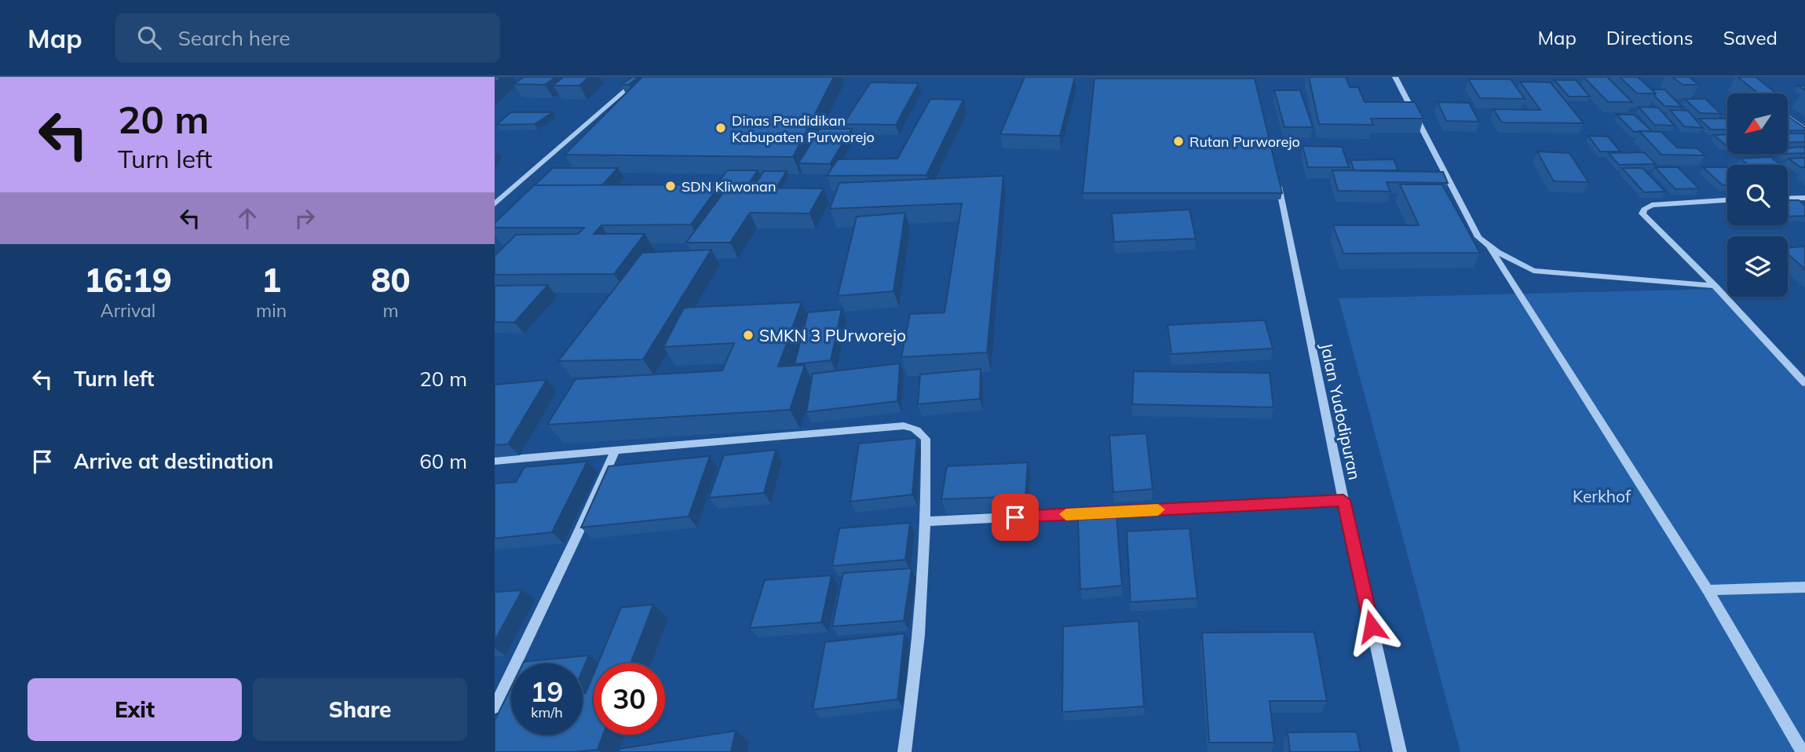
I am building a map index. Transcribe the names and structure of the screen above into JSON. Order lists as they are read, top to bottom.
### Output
{
  "streets": {
    "street": ["Jalan Yudodipuran"]
  },
  "parks": ["Kerkhof"],
  "places": [
    "Dinas Pendidikan Kabupaten Purworejo",
    "Rutan Purworejo",
    "SDN Kliwonan",
    "SMKN 3 PUrworejo"
  ],
  "north": "bottom left",
  "page": {
    "header": "Map",
    "search": "Search here",
    "nav": ["Map", "Directions", "Saved"],
    "turn": ["20 m", "Turn left"],
    "eta": [
      "16:19",
      "Arrival",
      "1",
      "min",
      "80",
      "m"
    ],
    "list": [
      {
        "name": "Turn left",
        "value": "20 m"
      },
      {
        "name": "Arrive at destination",
        "value": "60 m"
      }
    ],
    "speed": "19 km/h",
    "limit": "30",
    "buttons": ["Exit", "Share"]
  }
}
